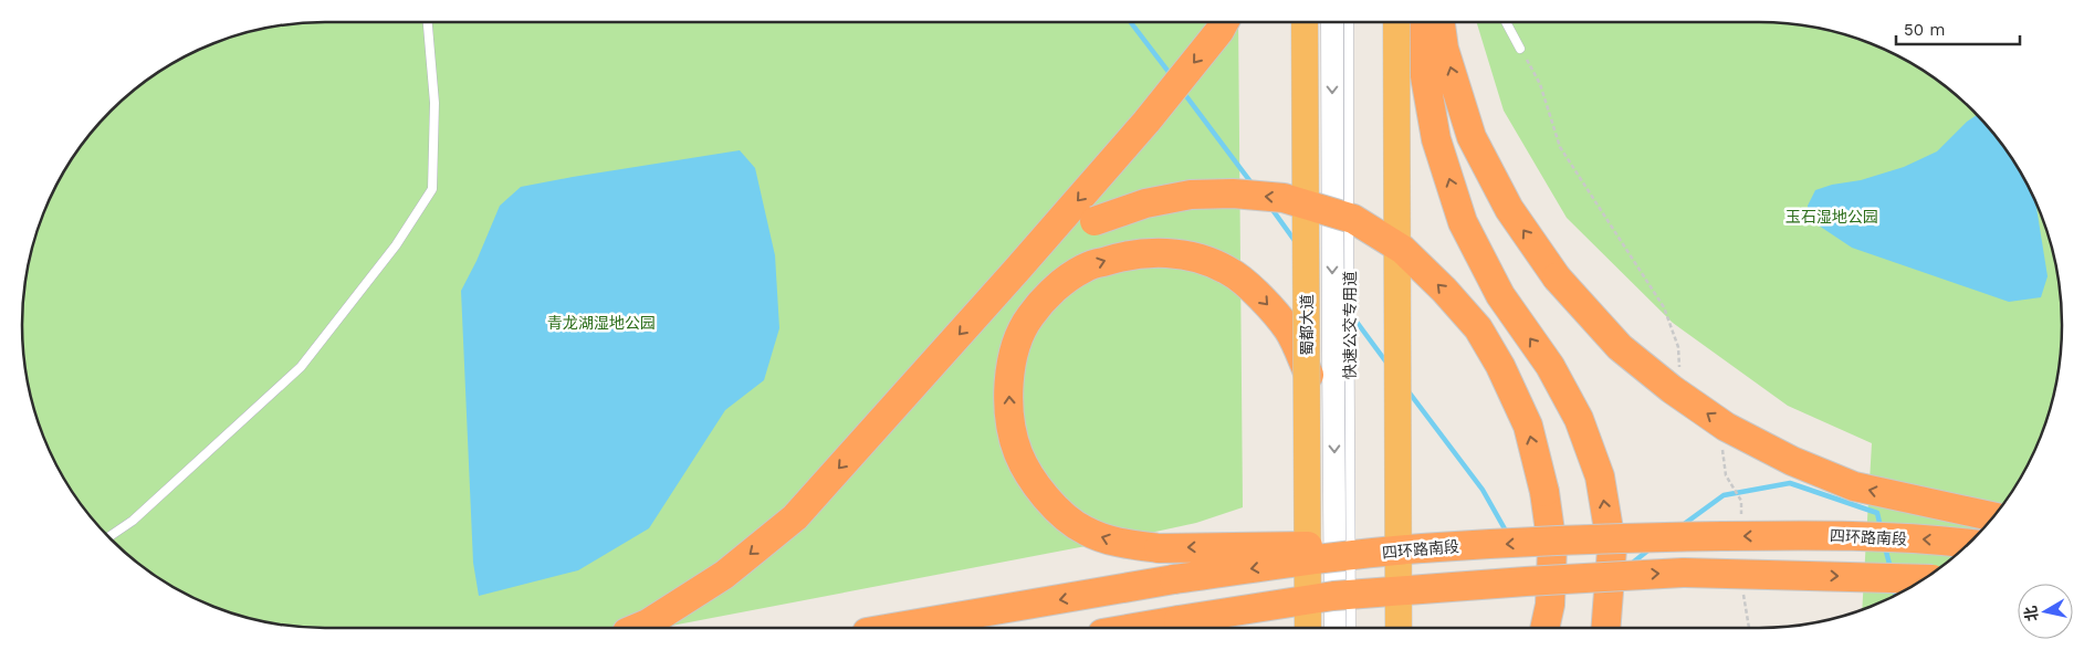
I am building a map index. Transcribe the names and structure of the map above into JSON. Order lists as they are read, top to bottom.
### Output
{
  "streets": {
    "highway": ["蜀都大道", "四环路南段"],
    "lane": ["快速公交专用道"]
  },
  "parks": ["玉石湿地公园", "青龙湖湿地公园"],
  "scale_bar": "50 m",
  "north": "left"
}
